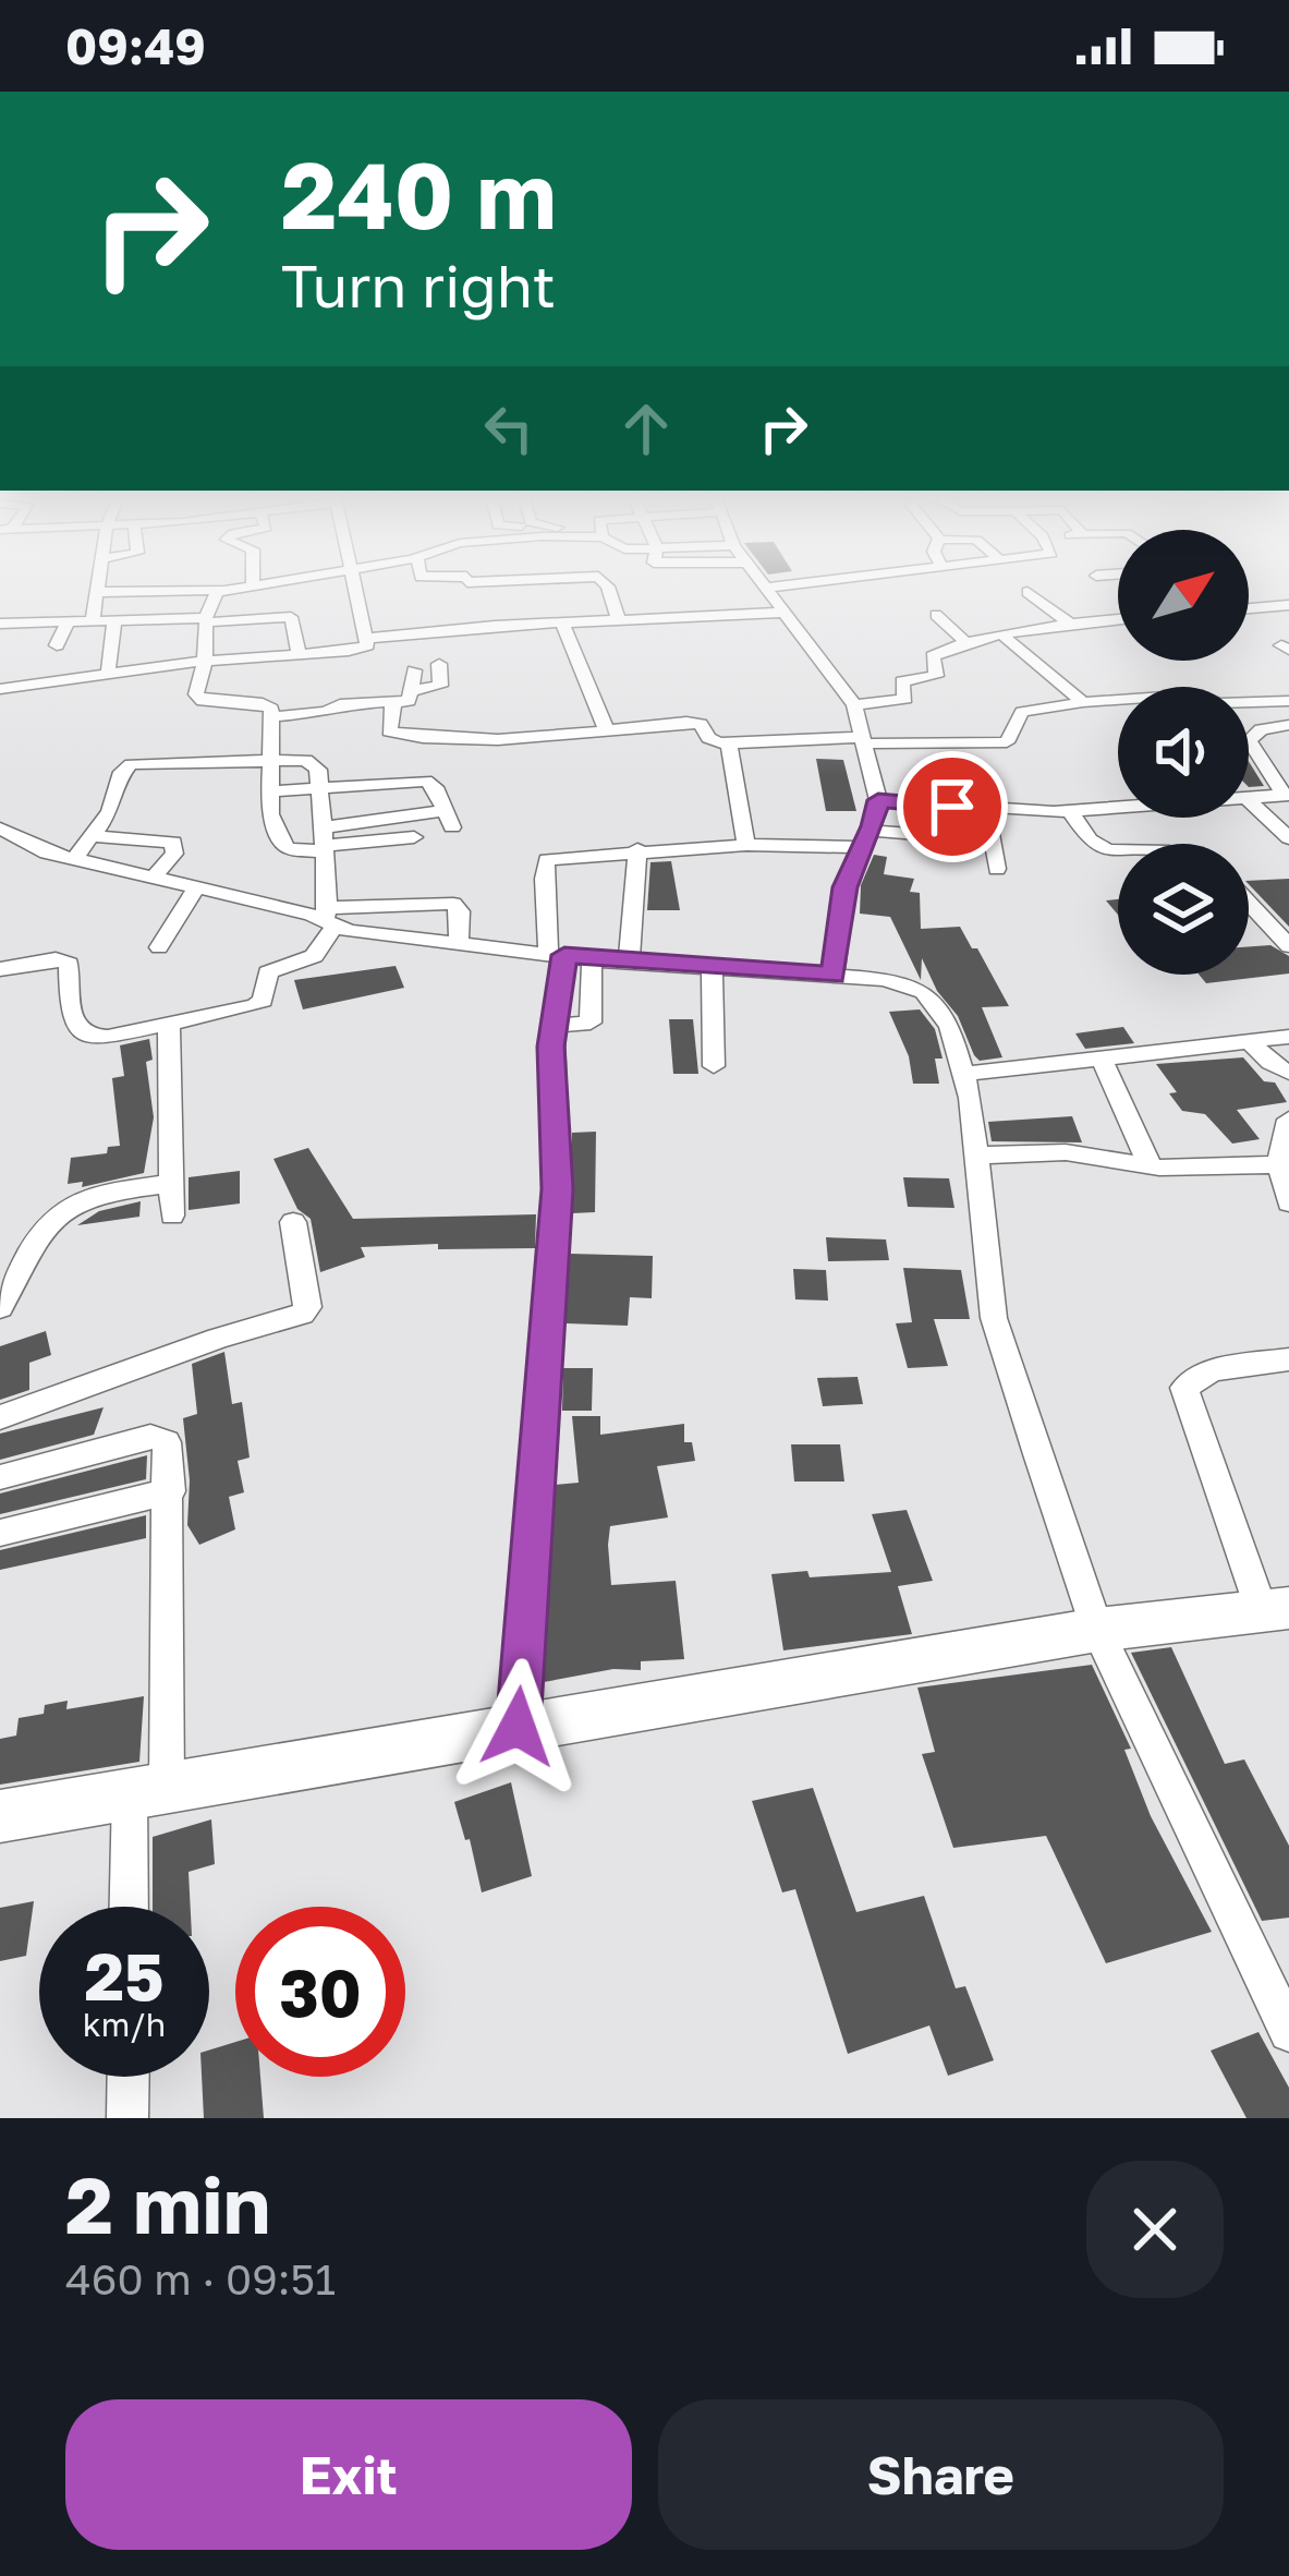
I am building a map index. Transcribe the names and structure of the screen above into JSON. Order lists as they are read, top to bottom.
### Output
{
  "north": "top right",
  "page": {
    "status": "09:49",
    "turn": ["240 m", "Turn right"],
    "speed": "25 km/h",
    "limit": "30",
    "heading": ["2 min", "460 m · 09:51"],
    "buttons": ["Exit", "Share"]
  }
}
